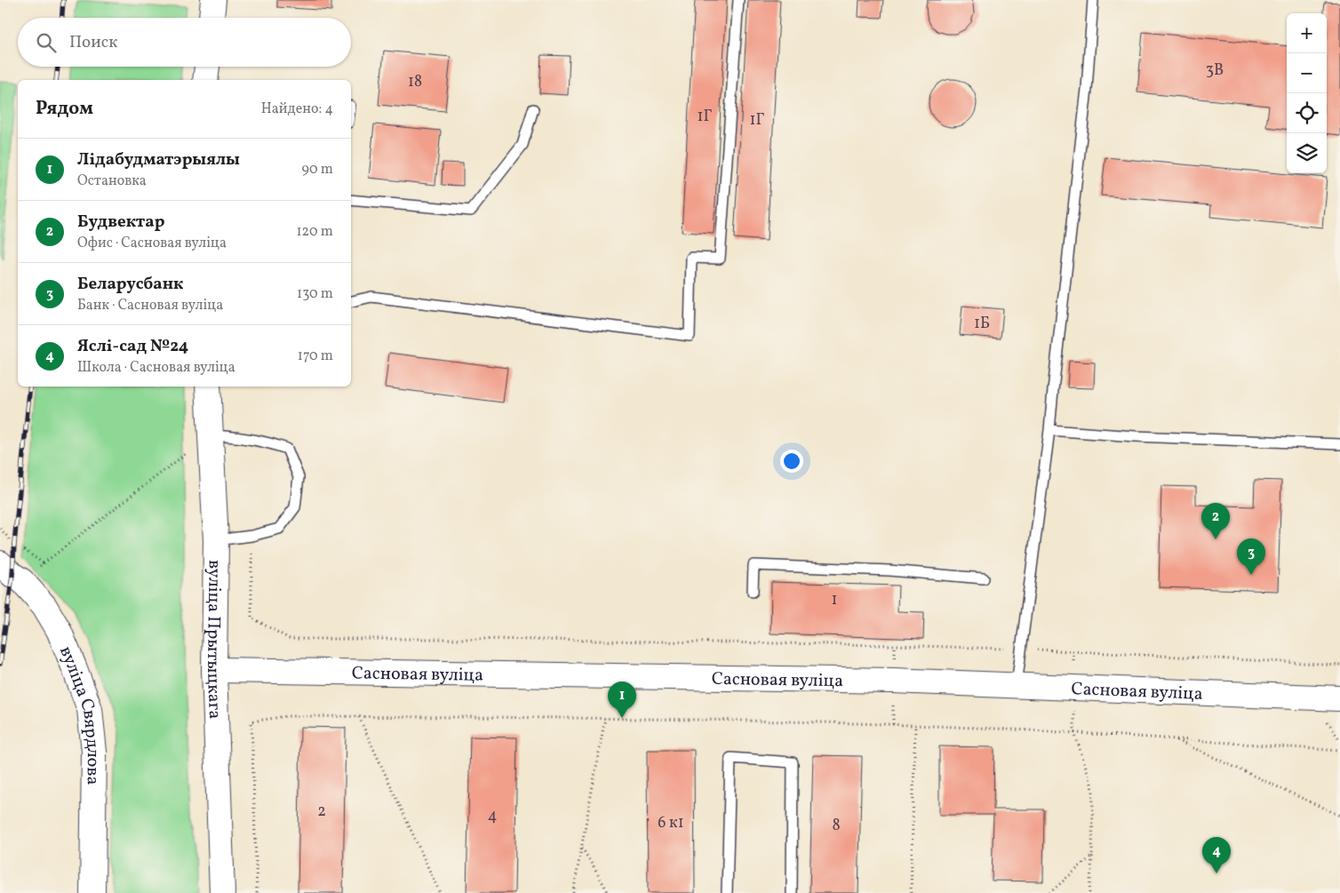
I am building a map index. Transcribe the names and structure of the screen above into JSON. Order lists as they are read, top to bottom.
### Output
{
  "streets": {
    "street": ["вуліца Прытыцкага", "Сасновая вуліца", "вуліца Свярдлова"]
  },
  "crossings": [
    ["вуліца Прытыцкага", "Сасновая вуліца"]
  ],
  "house_numbers": [
    "3В",
    "18",
    "1Г",
    "1Г",
    "1Б",
    "1",
    "2",
    "4",
    "6 к1",
    "8"
  ],
  "page": {
    "map_buttons": ["+", "−"],
    "search": "Поиск",
    "heading": ["Рядом", "Найдено: 4"],
    "list": [
      {
        "mark": "1",
        "name": "Лідабудматэрыялы",
        "note": "Остановка",
        "value": "90 m"
      },
      {
        "mark": "2",
        "name": "Будвектар",
        "note": "Офис · Сасновая вуліца",
        "value": "120 m"
      },
      {
        "mark": "3",
        "name": "Беларусбанк",
        "note": "Банк · Сасновая вуліца",
        "value": "130 m"
      },
      {
        "mark": "4",
        "name": "Яслі-сад №24",
        "note": "Школа · Сасновая вуліца",
        "value": "170 m"
      }
    ],
    "pins": [
      "2",
      "3",
      "1",
      "4"
    ]
  }
}
